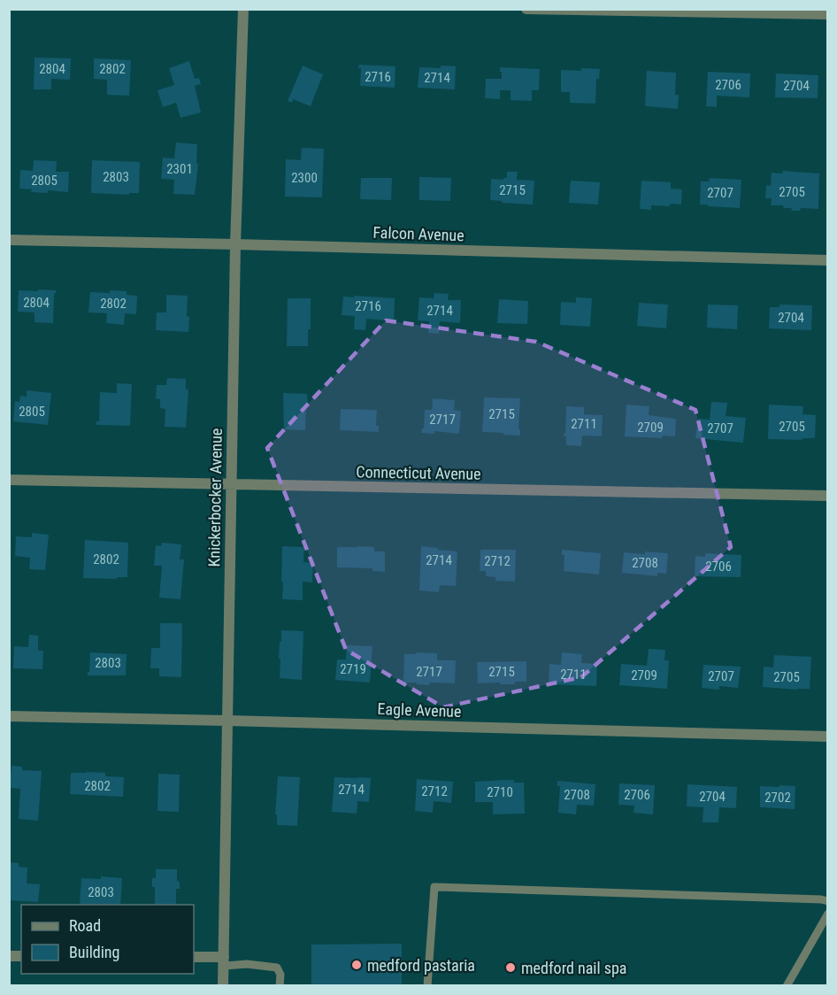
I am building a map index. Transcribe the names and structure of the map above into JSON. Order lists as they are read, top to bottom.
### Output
{
  "streets": {
    "street": [
      "Falcon Avenue",
      "Connecticut Avenue",
      "Knickerbocker Avenue",
      "Eagle Avenue"
    ]
  },
  "crossings": [
    ["Falcon Avenue", "Knickerbocker Avenue"],
    ["Connecticut Avenue", "Knickerbocker Avenue"],
    ["Knickerbocker Avenue", "Eagle Avenue"]
  ],
  "places": ["medford pastaria", "medford nail spa"],
  "house_numbers": [
    "2804",
    "2802",
    "2716",
    "2714",
    "2706",
    "2704",
    "2301",
    "2803",
    "2300",
    "2805",
    "2715",
    "2705",
    "2707",
    "2804",
    "2802",
    "2716",
    "2714",
    "2704",
    "2805",
    "2715",
    "2717",
    "2711",
    "2705",
    "2709",
    "2707",
    "2802",
    "2714",
    "2712",
    "2708",
    "2706",
    "2803",
    "2719",
    "2717",
    "2715",
    "2711",
    "2709",
    "2707",
    "2705",
    "2802",
    "2714",
    "2712",
    "2710",
    "2708",
    "2706",
    "2704",
    "2702",
    "2803"
  ],
  "legend": ["Road", "Building"]
}
